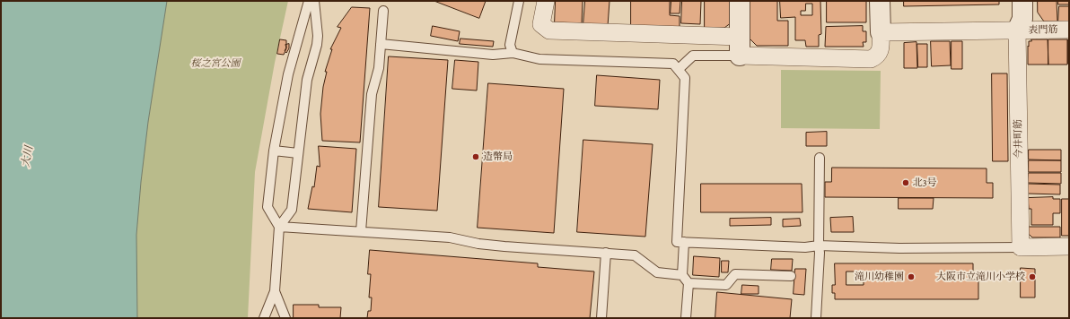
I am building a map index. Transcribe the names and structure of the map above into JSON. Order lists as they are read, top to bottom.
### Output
{
  "streets": {
    "street": ["表門筋", "今井町筋"]
  },
  "crossings": [
    ["表門筋", "今井町筋"]
  ],
  "water": ["大川"],
  "parks": ["桜之宮公園"],
  "places": [
    "造幣局",
    "北3号",
    "滝川幼稚園",
    "大阪市立滝川小学校"
  ]
}
